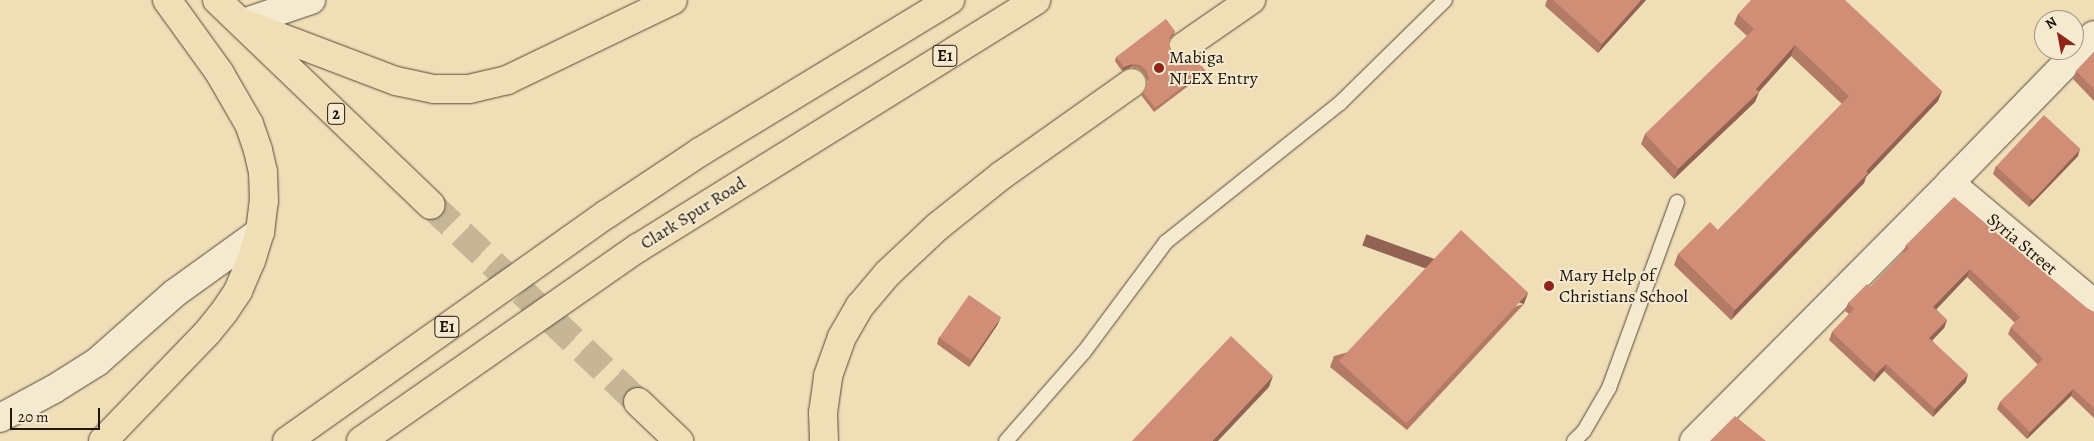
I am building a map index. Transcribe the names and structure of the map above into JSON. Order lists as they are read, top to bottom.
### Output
{
  "streets": {
    "highway": ["E1", "2", "Clark Spur Road"],
    "street": ["Syria Street"]
  },
  "places": ["Mabiga NLEX Entry", "Mary Help of Christians School"],
  "scale_bar": "20 m",
  "north": "top left"
}
